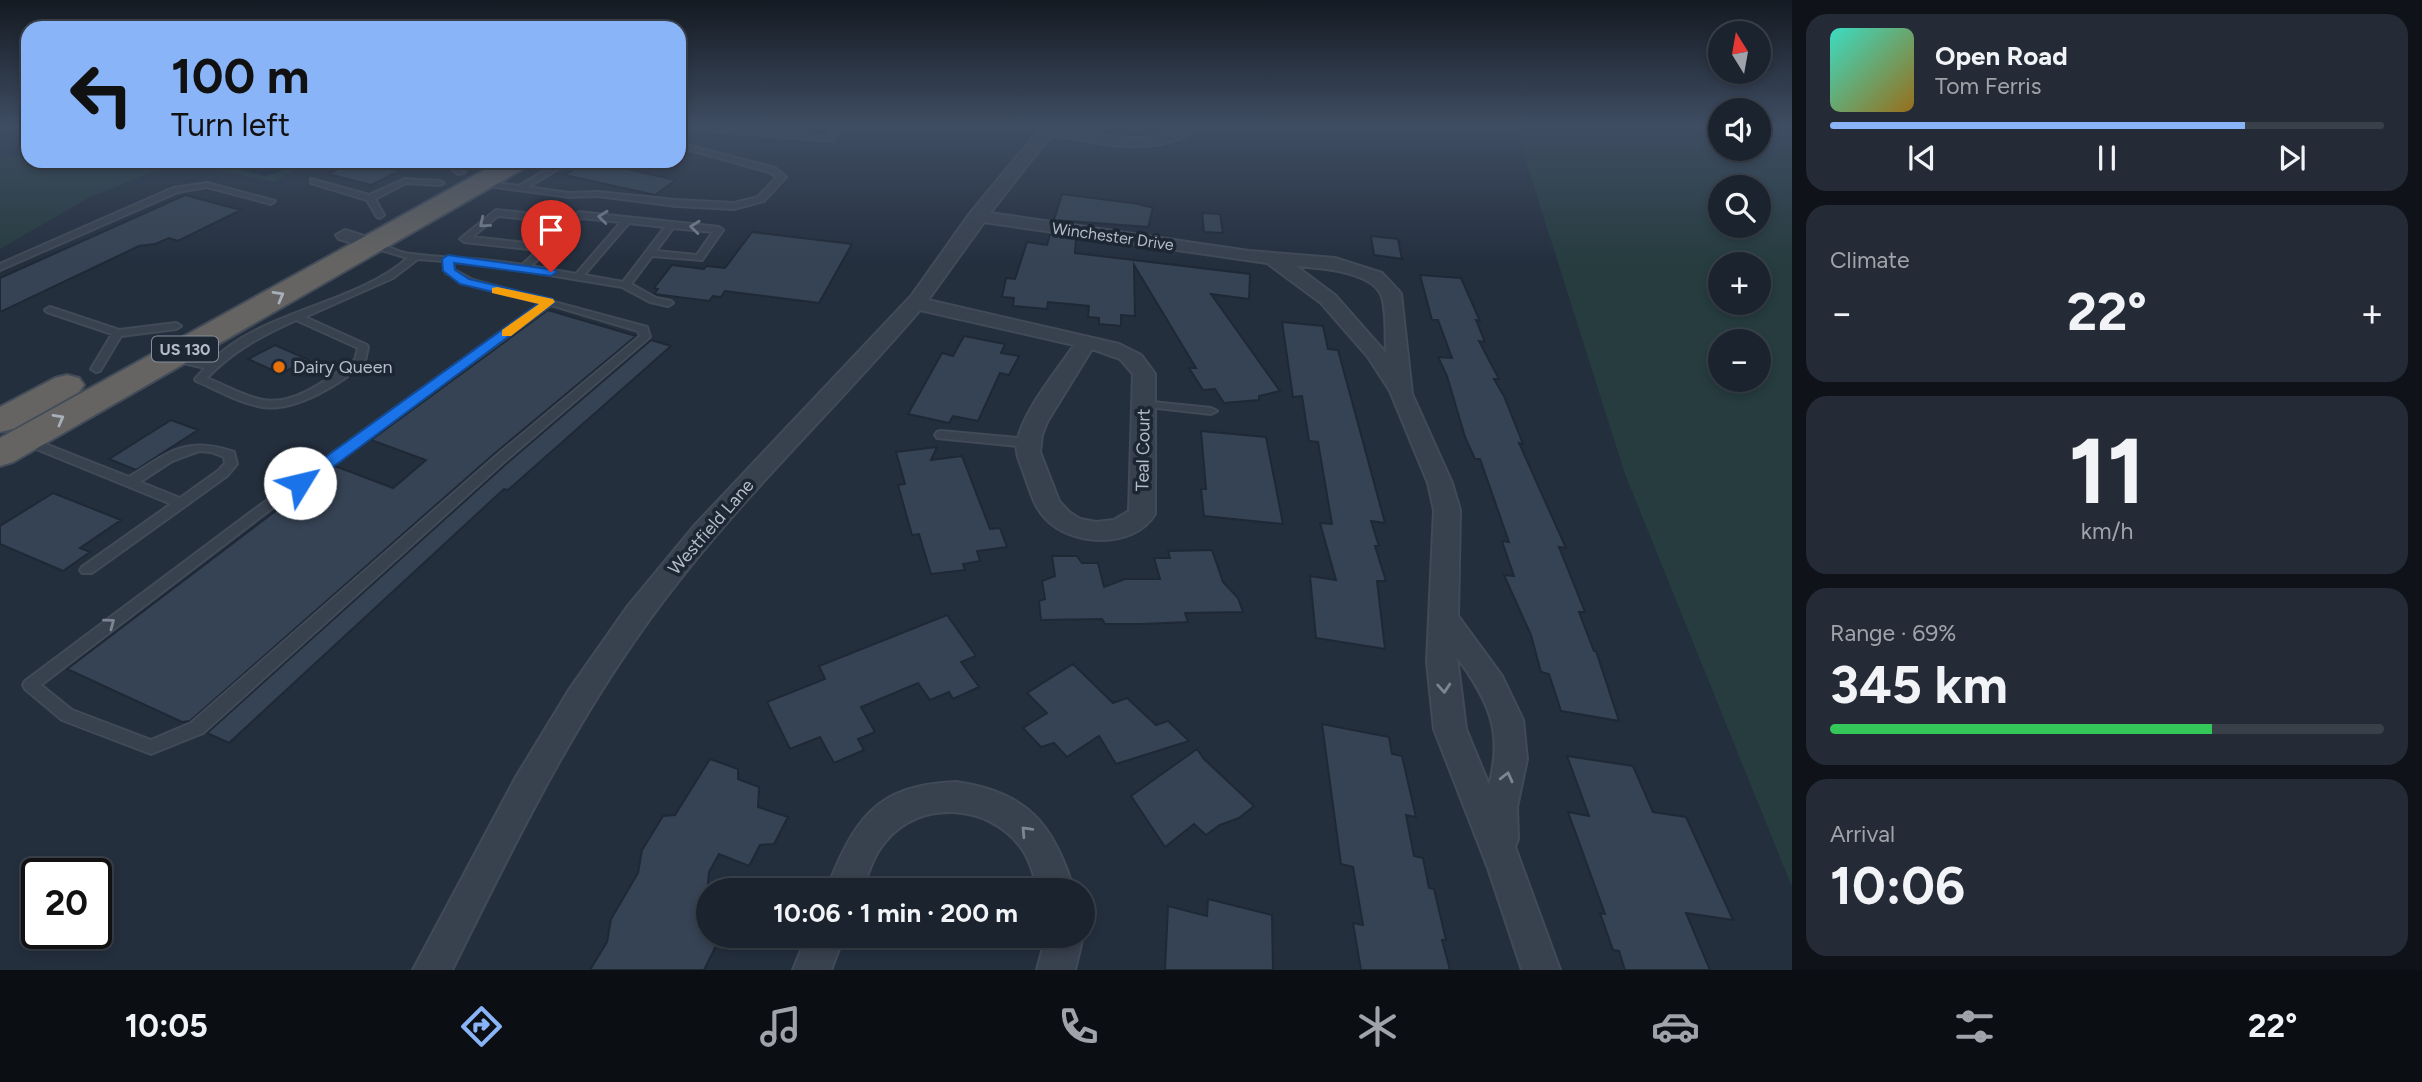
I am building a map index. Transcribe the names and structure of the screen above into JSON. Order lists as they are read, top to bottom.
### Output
{
  "streets": {
    "highway": ["US 130"],
    "street": ["Winchester Drive", "Teal Court", "Westfield Lane"]
  },
  "crossings": [
    ["Winchester Drive", "Westfield Lane"],
    ["Teal Court", "Westfield Lane"]
  ],
  "places": ["Dairy Queen"],
  "north": "top",
  "page": {
    "map_buttons": ["+", "−"],
    "turn": ["100 m", "Turn left"],
    "song": ["Open Road", "Tom Ferris"],
    "tile": [
      "Climate",
      ["11", "km/h"],
      ["Range · 69%", "345 km"],
      ["Arrival", "10:06"]
    ],
    "heat": ["−", "22°", "+"],
    "limit": "20",
    "trip": "10:06 · 1 min · 200 m",
    "tabs": ["10:05", "22°"]
  }
}
